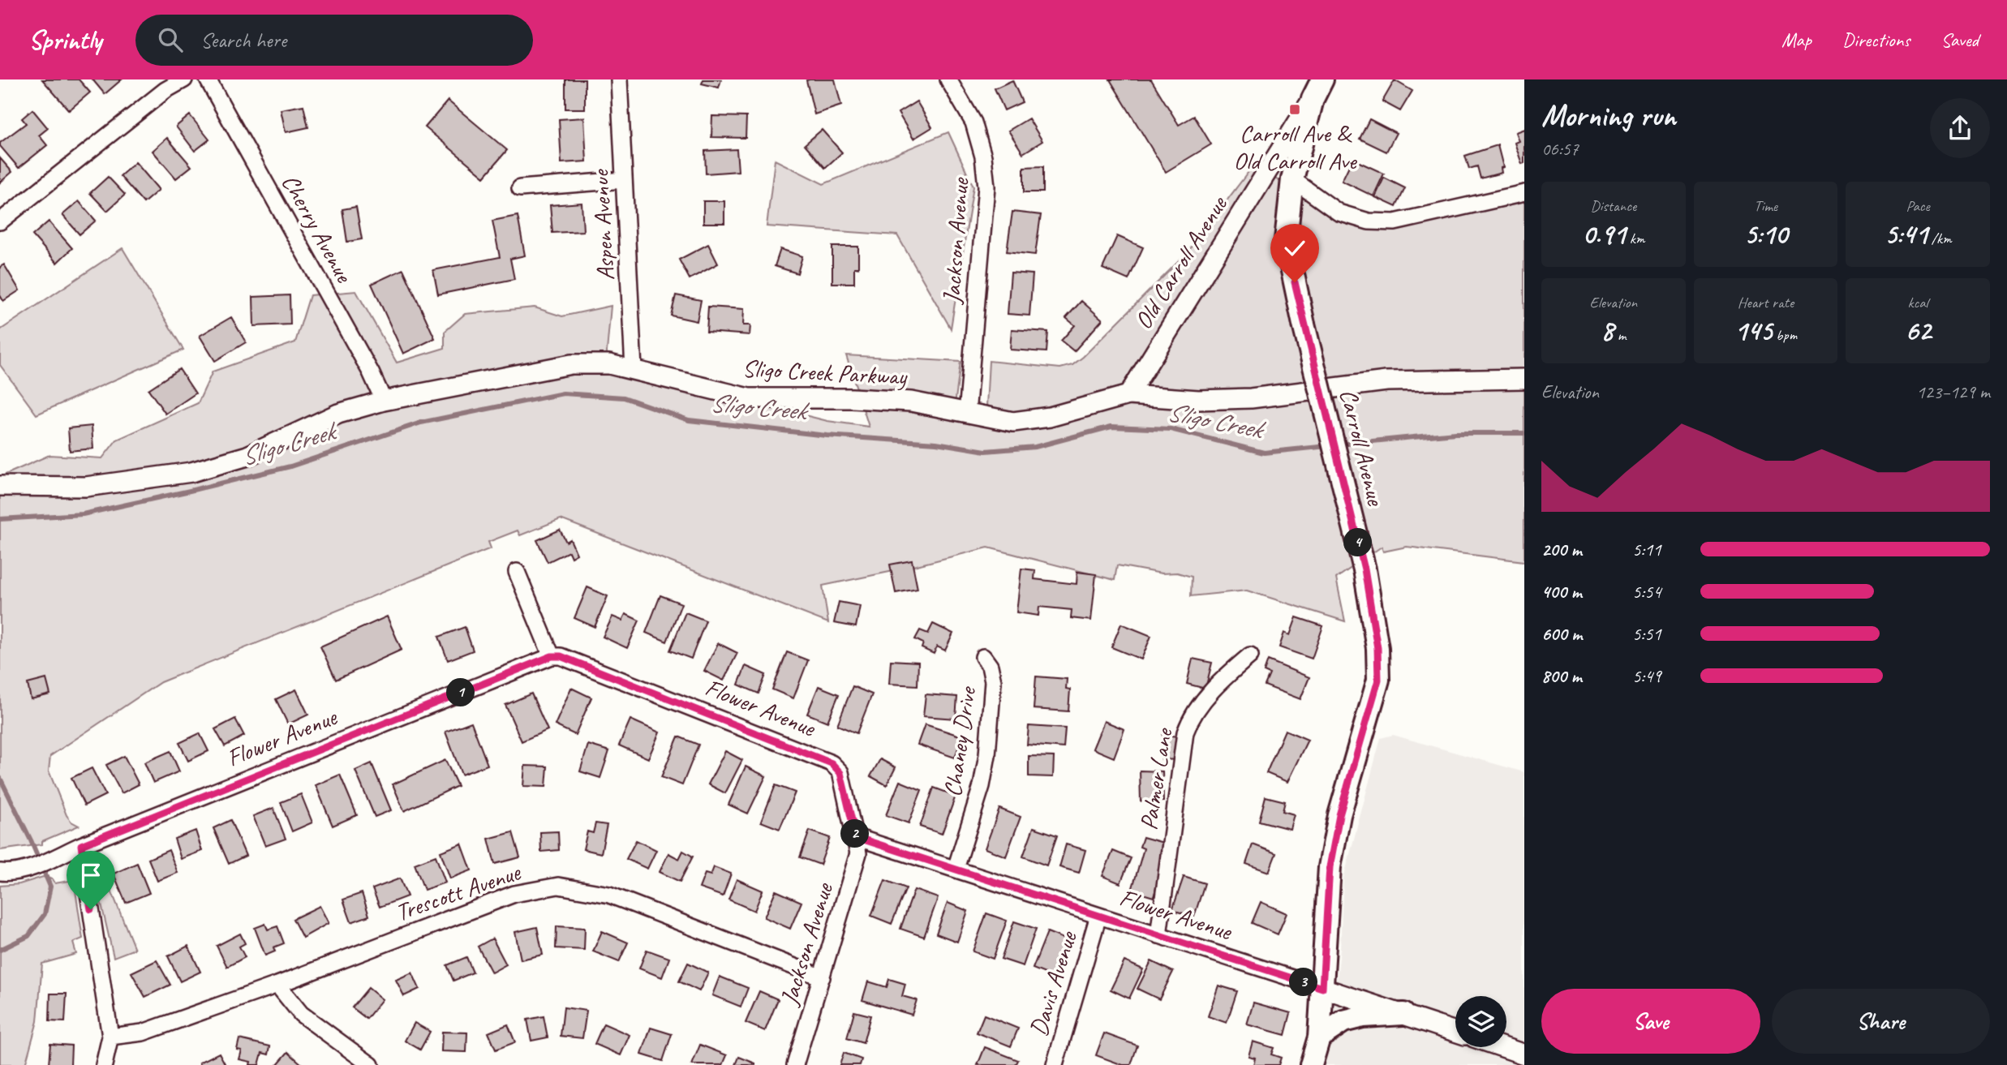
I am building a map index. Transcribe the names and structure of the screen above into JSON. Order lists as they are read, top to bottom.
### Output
{
  "streets": {
    "main road": ["Carroll Avenue"],
    "street": [
      "Aspen Avenue",
      "Cherry Avenue",
      "Jackson Avenue",
      "Old Carroll Avenue",
      "Sligo Creek Parkway",
      "Flower Avenue",
      "Chaney Drive",
      "Palmer Lane",
      "Trescott Avenue",
      "Davis Avenue"
    ]
  },
  "crossings": [
    ["Aspen Avenue", "Sligo Creek Parkway"],
    ["Cherry Avenue", "Sligo Creek Parkway"],
    ["Jackson Avenue", "Sligo Creek Parkway"],
    ["Jackson Avenue", "Flower Avenue"],
    ["Jackson Avenue", "Trescott Avenue"],
    ["Old Carroll Avenue", "Sligo Creek Parkway"],
    ["Old Carroll Avenue", "Carroll Avenue"],
    ["Carroll Avenue", "Flower Avenue"],
    ["Flower Avenue", "Chaney Drive"],
    ["Flower Avenue", "Palmer Lane"],
    ["Flower Avenue", "Davis Avenue"]
  ],
  "water": ["Sligo Creek"],
  "places": {
    "transit": ["Carroll Ave & Old Carroll Ave"]
  },
  "page": {
    "header": "Sprintly",
    "search": "Search here",
    "nav": ["Map", "Directions", "Saved"],
    "heading": ["Morning run", "06:57"],
    "stats": [
      ["Distance", "0.91 km"],
      ["Time", "5:10"],
      ["Pace", "5:41 /km"],
      ["Elevation", "8 m"],
      ["Heart rate", "145 bpm"],
      ["kcal", "62"]
    ],
    "chart": ["Elevation", "123–129 m"],
    "pins": [
      "4",
      "1",
      "2",
      "3"
    ],
    "list": [
      {
        "name": "200 m",
        "note": "5:11"
      },
      {
        "name": "400 m",
        "note": "5:54"
      },
      {
        "name": "600 m",
        "note": "5:51"
      },
      {
        "name": "800 m",
        "note": "5:49"
      }
    ],
    "buttons": ["Save", "Share"]
  }
}
